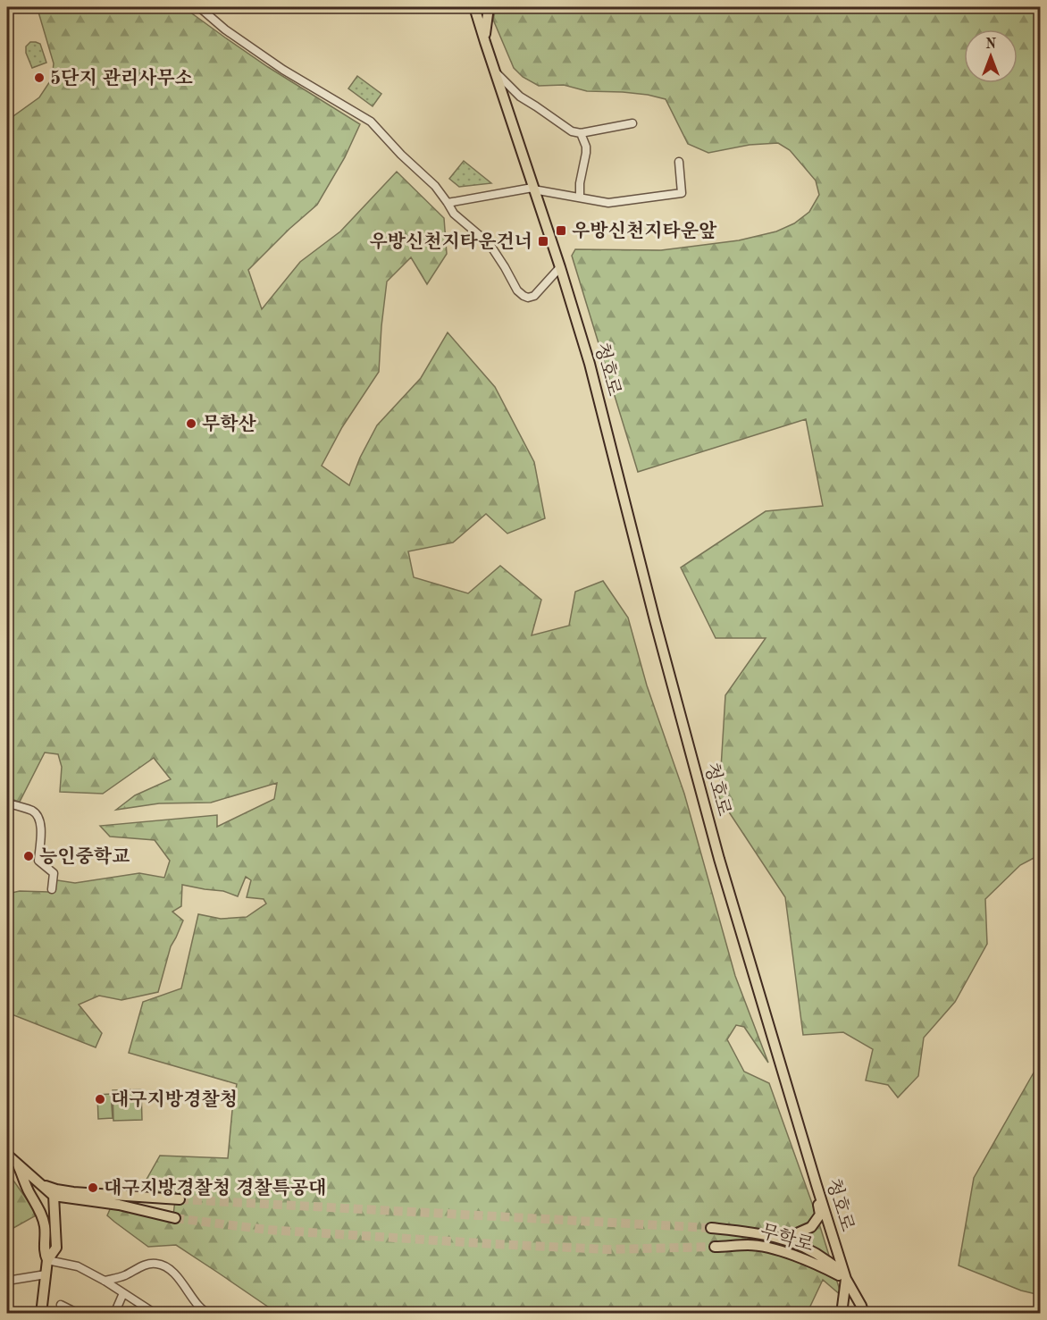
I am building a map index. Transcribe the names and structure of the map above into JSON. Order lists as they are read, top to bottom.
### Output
{
  "streets": {
    "main road": ["청호로", "무학로"]
  },
  "crossings": [
    ["청호로", "무학로"]
  ],
  "places": {
    "other": [
      "5단지 관리사무소",
      "무학산",
      "능인중학교",
      "대구지방경찰청",
      "대구지방경찰청 경찰특공대"
    ],
    "transit": ["우방신천지타운앞", "우방신천지타운건너"]
  },
  "north": "top"
}
